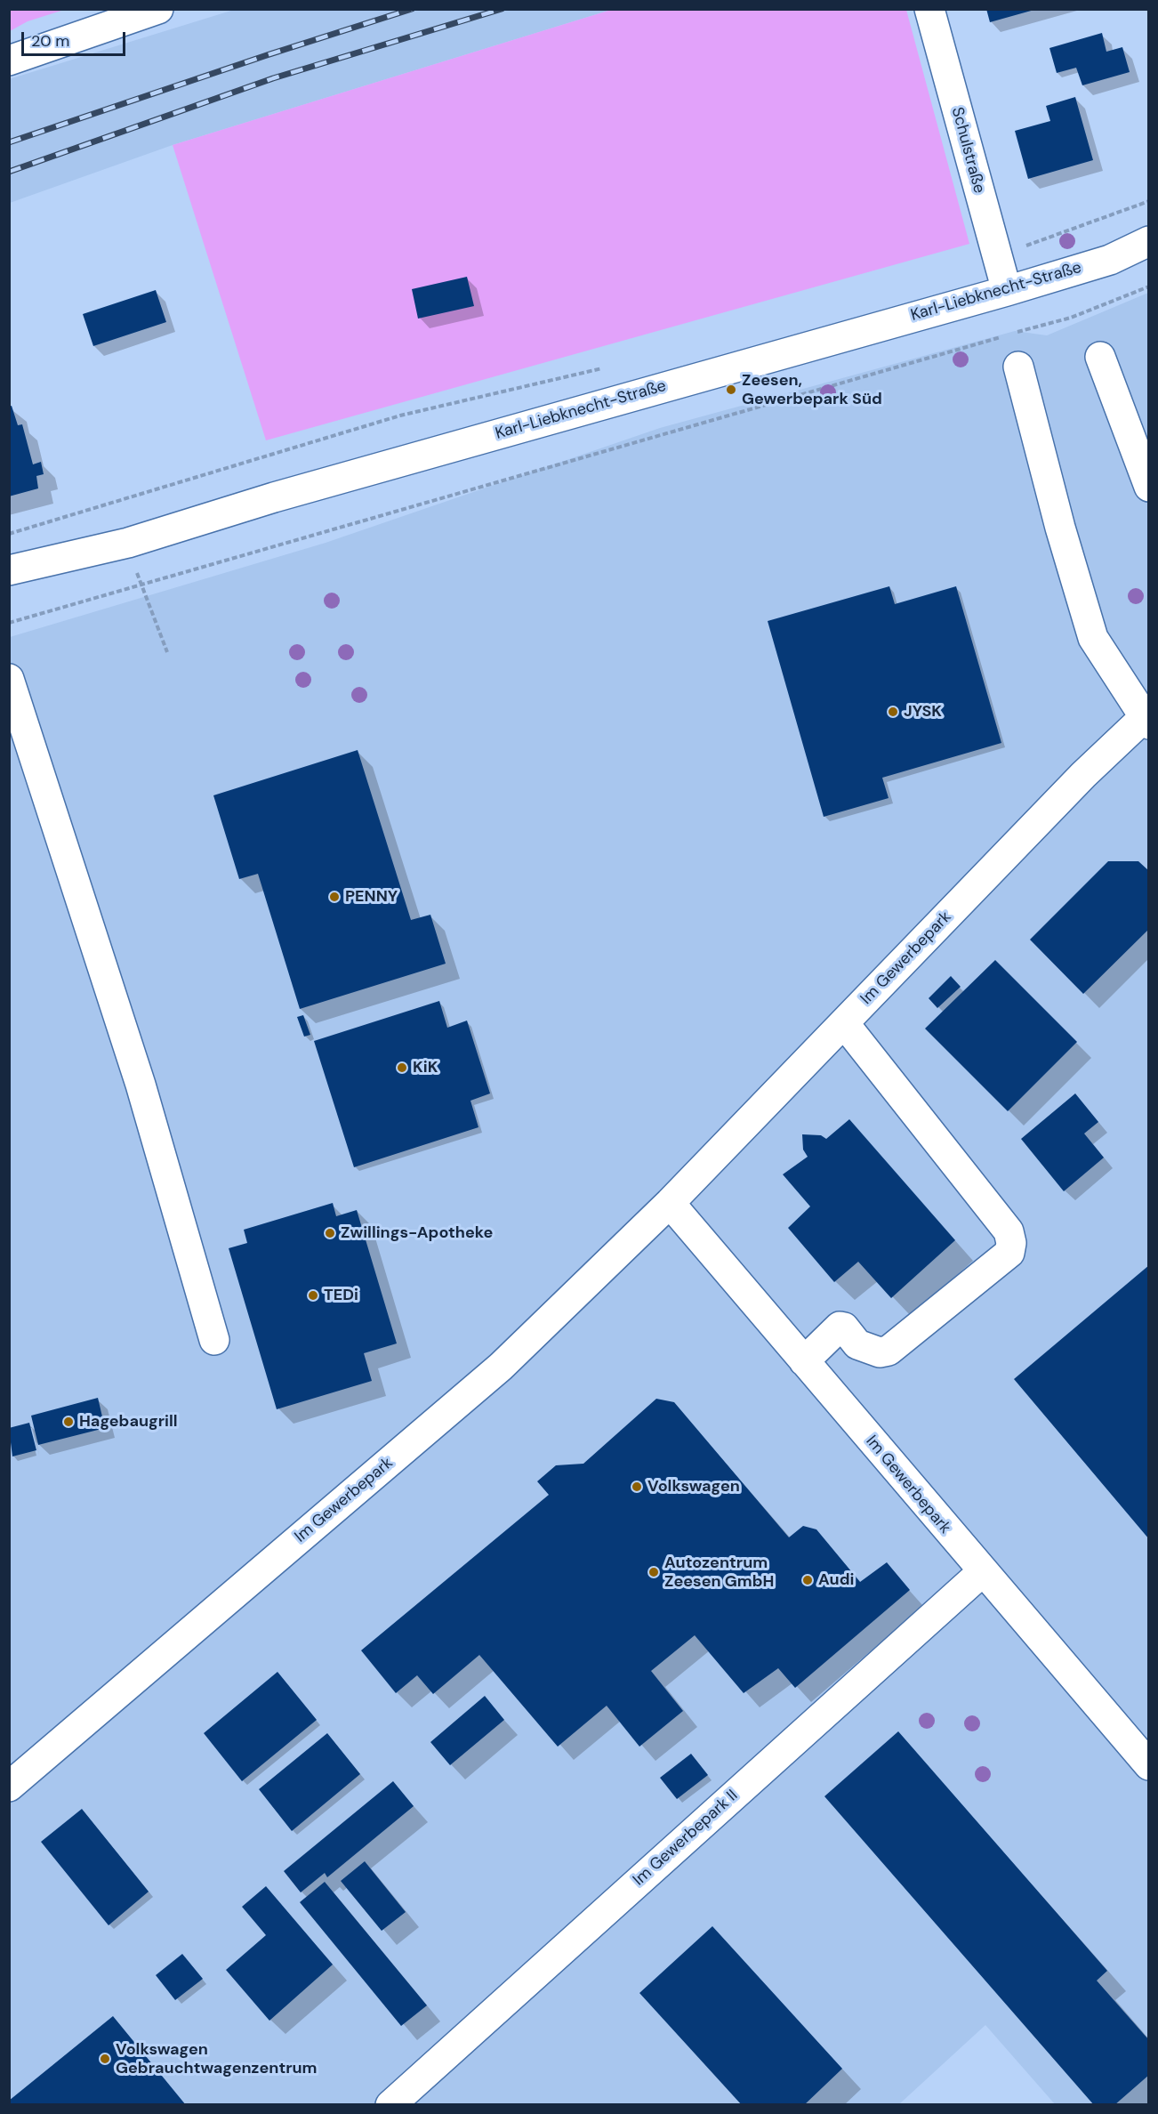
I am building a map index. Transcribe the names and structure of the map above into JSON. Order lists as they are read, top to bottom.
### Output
{
  "streets": {
    "street": [
      "Schulstraße",
      "Karl-Liebknecht-Straße",
      "Im Gewerbepark",
      "Im Gewerbepark II"
    ]
  },
  "crossings": [
    ["Schulstraße", "Karl-Liebknecht-Straße"],
    ["Im Gewerbepark", "Im Gewerbepark II"]
  ],
  "places": [
    "Zeesen, Gewerbepark Süd",
    "JYSK",
    "PENNY",
    "KiK",
    "Zwillings-Apotheke",
    "TEDi",
    "Hagebaugrill",
    "Volkswagen",
    "Autozentrum Zeesen GmbH",
    "Audi",
    "Volkswagen Gebrauchtwagenzentrum"
  ],
  "scale_bar": "20 m"
}
